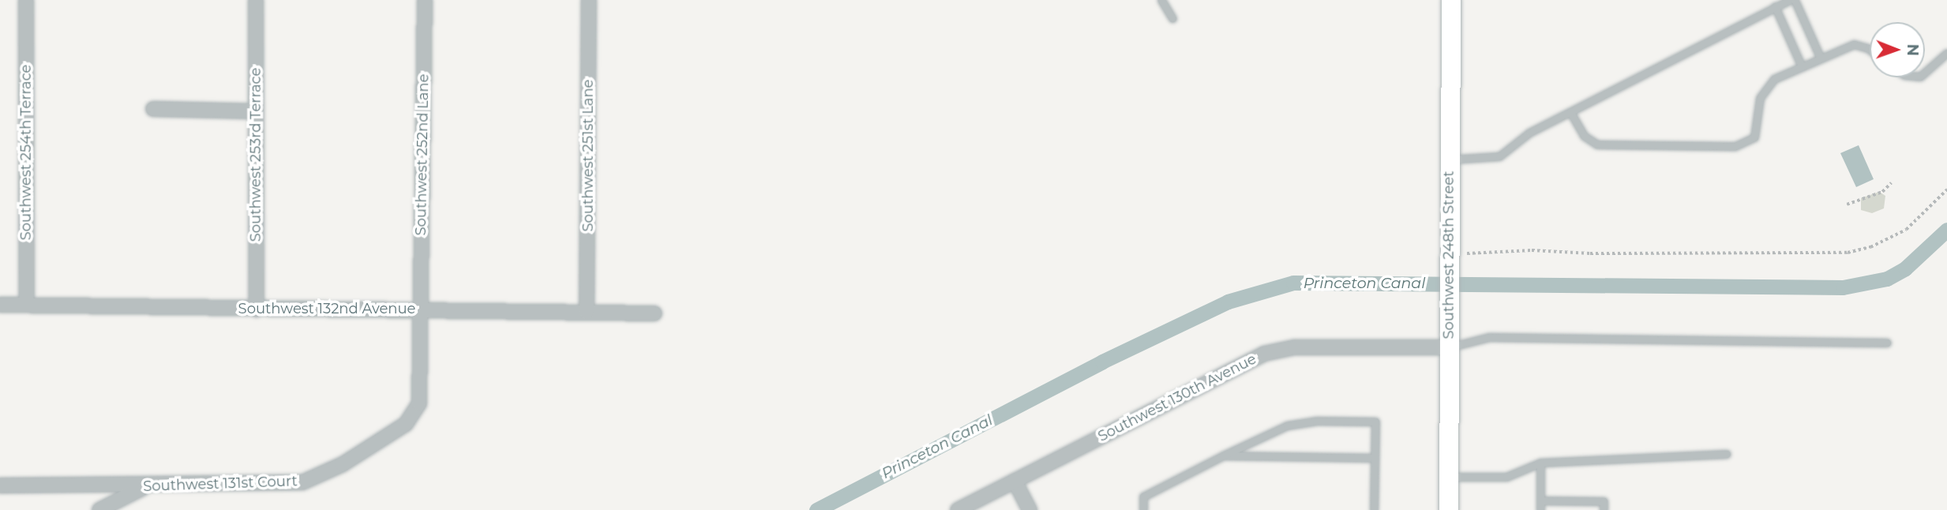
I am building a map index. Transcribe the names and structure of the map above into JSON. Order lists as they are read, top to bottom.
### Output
{
  "streets": {
    "street": [
      "Southwest 254th Terrace",
      "Southwest 253rd Terrace",
      "Southwest 252nd Lane",
      "Southwest 251st Lane",
      "Southwest 248th Street",
      "Southwest 132nd Avenue",
      "Southwest 130th Avenue",
      "Southwest 131st Court"
    ]
  },
  "crossings": [
    ["Southwest 254th Terrace", "Southwest 132nd Avenue"],
    ["Southwest 253rd Terrace", "Southwest 132nd Avenue"],
    ["Southwest 252nd Lane", "Southwest 132nd Avenue"],
    ["Southwest 252nd Lane", "Southwest 131st Court"],
    ["Southwest 251st Lane", "Southwest 132nd Avenue"],
    ["Southwest 248th Street", "Southwest 130th Avenue"],
    ["Southwest 132nd Avenue", "Southwest 131st Court"]
  ],
  "water": ["Princeton Canal"],
  "north": "right"
}
